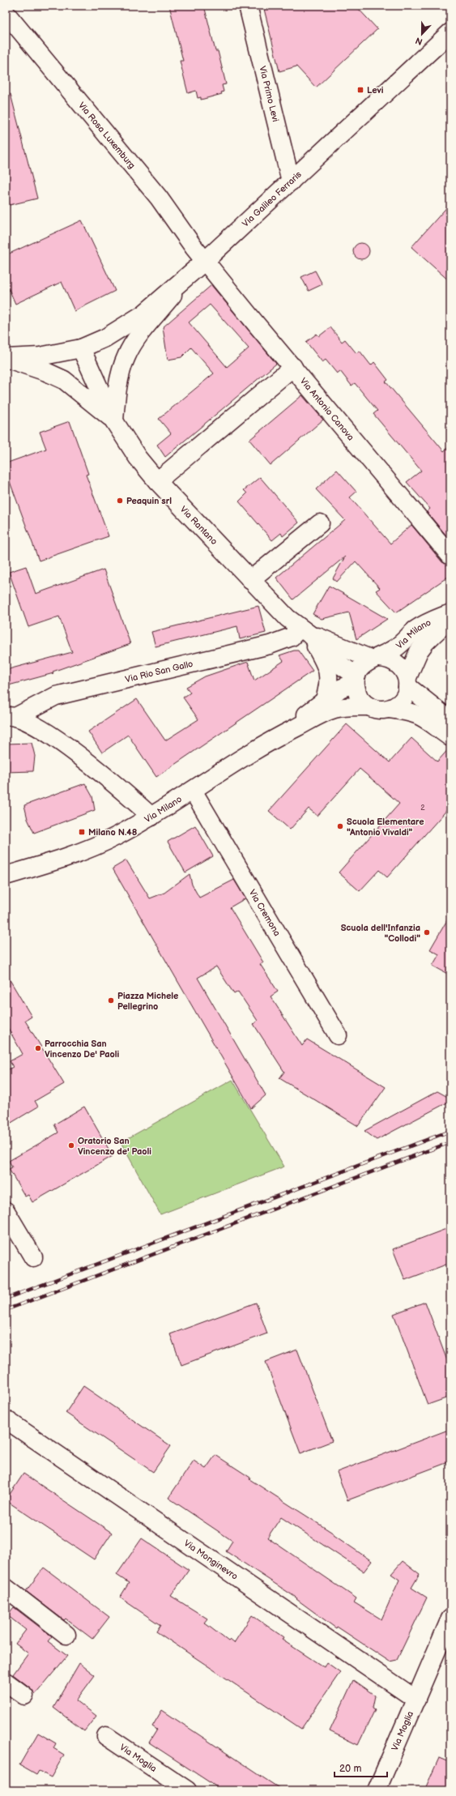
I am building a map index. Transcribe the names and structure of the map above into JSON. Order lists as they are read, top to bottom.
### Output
{
  "streets": {
    "street": [
      "Via Primo Levi",
      "Via Rosa Luxemburg",
      "Via Galileo Ferraris",
      "Via Antonio Canova",
      "Via Rantano",
      "Via Milano",
      "Via Rio San Gallo",
      "Via Cremona",
      "Via Monginevro",
      "Via Moglia"
    ]
  },
  "crossings": [
    ["Via Primo Levi", "Via Galileo Ferraris"],
    ["Via Rosa Luxemburg", "Via Galileo Ferraris"],
    ["Via Rosa Luxemburg", "Via Antonio Canova"],
    ["Via Galileo Ferraris", "Via Antonio Canova"],
    ["Via Galileo Ferraris", "Via Rantano"],
    ["Via Rantano", "Via Milano"],
    ["Via Rantano", "Via Rio San Gallo"],
    ["Via Milano", "Via Rio San Gallo"],
    ["Via Milano", "Via Cremona"],
    ["Via Monginevro", "Via Moglia"]
  ],
  "places": {
    "transit": ["Levi", "Milano N.48"],
    "other": [
      "Peaquin srl",
      "Scuola Elementare \"Antonio Vivaldi\"",
      "Scuola dell'Infanzia \"Collodi\"",
      "Piazza Michele Pellegrino",
      "Parrocchia San Vincenzo De' Paoli",
      "Oratorio San Vincenzo de' Paoli"
    ]
  },
  "house_numbers": ["2"],
  "scale_bar": "20 m",
  "north": "bottom"
}
